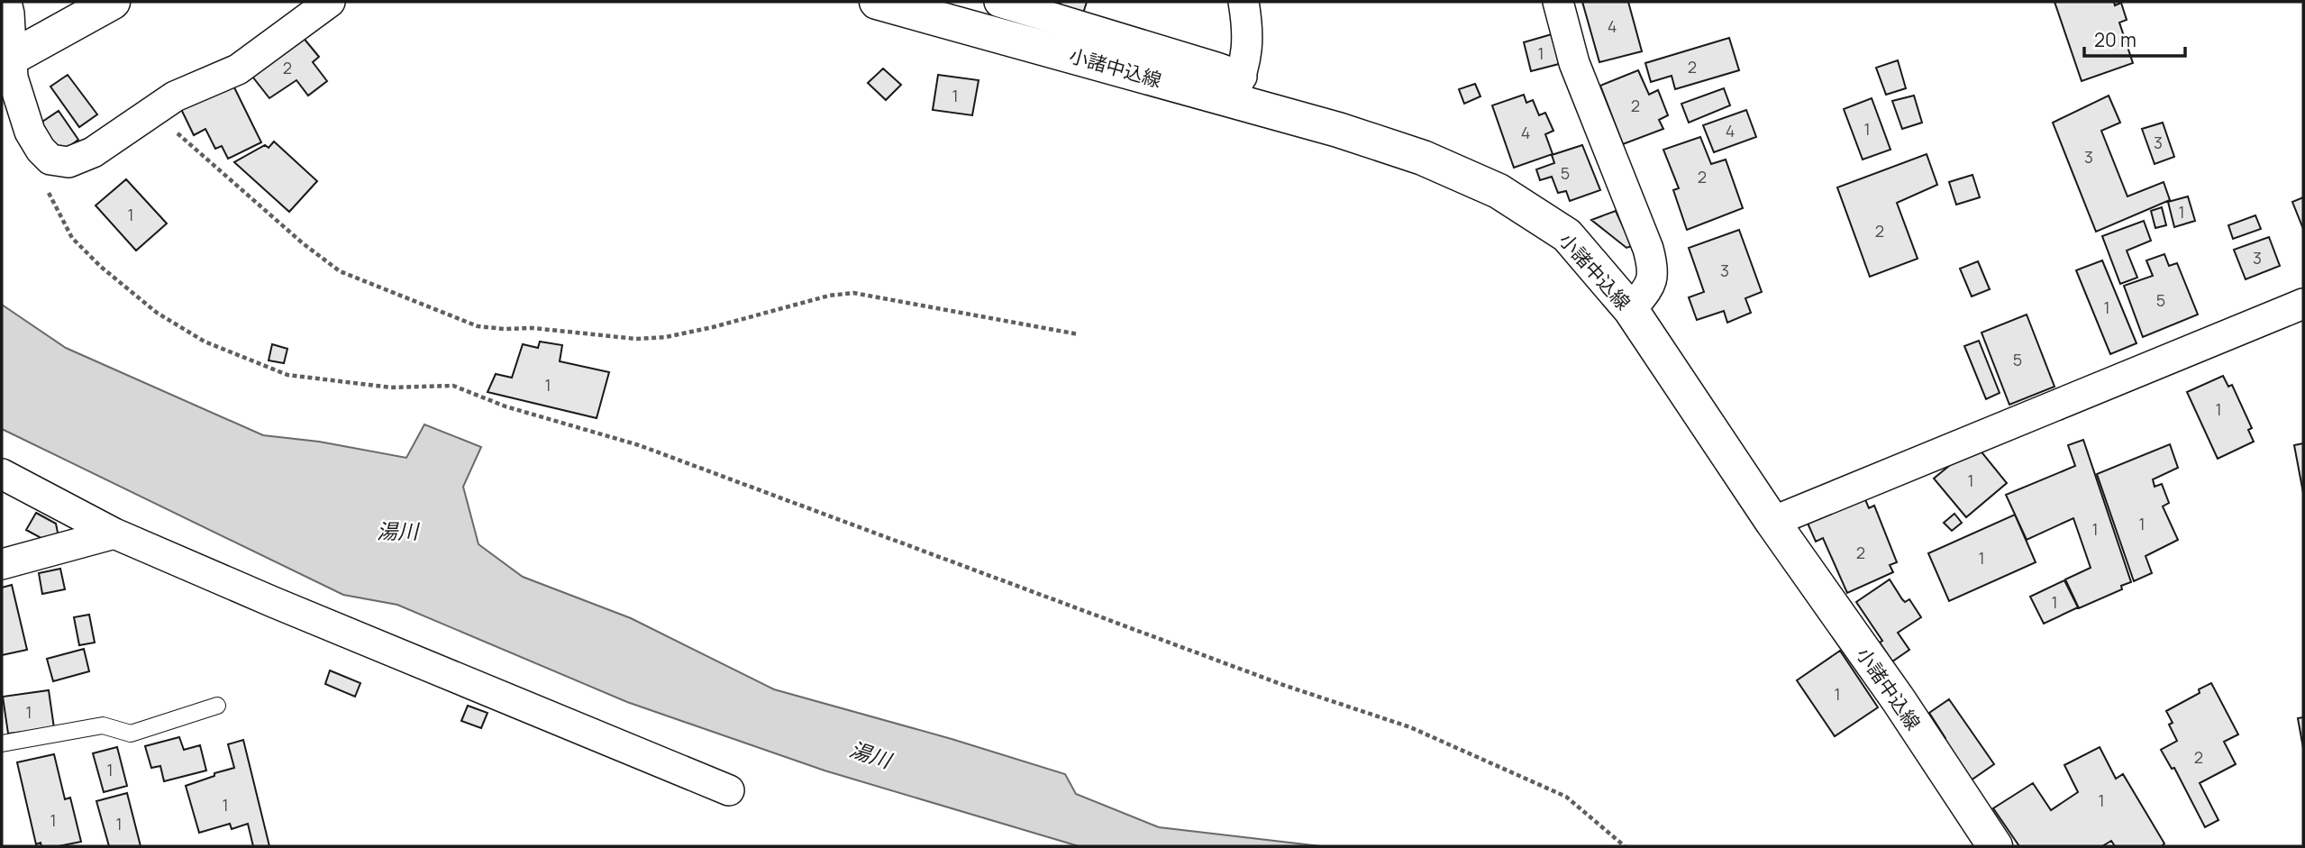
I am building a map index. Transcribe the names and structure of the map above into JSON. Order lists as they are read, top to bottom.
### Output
{
  "streets": {
    "main road": ["小諸中込線"]
  },
  "water": ["湯川"],
  "house_numbers": [
    "4",
    "1",
    "2",
    "2",
    "1",
    "2",
    "1",
    "4",
    "4",
    "3",
    "3",
    "5",
    "2",
    "1",
    "1",
    "2",
    "3",
    "3",
    "5",
    "1",
    "5",
    "1",
    "1",
    "1",
    "1",
    "1",
    "2",
    "1",
    "1",
    "1",
    "1",
    "2",
    "1",
    "1",
    "1",
    "1",
    "1"
  ],
  "scale_bar": "20 m"
}
